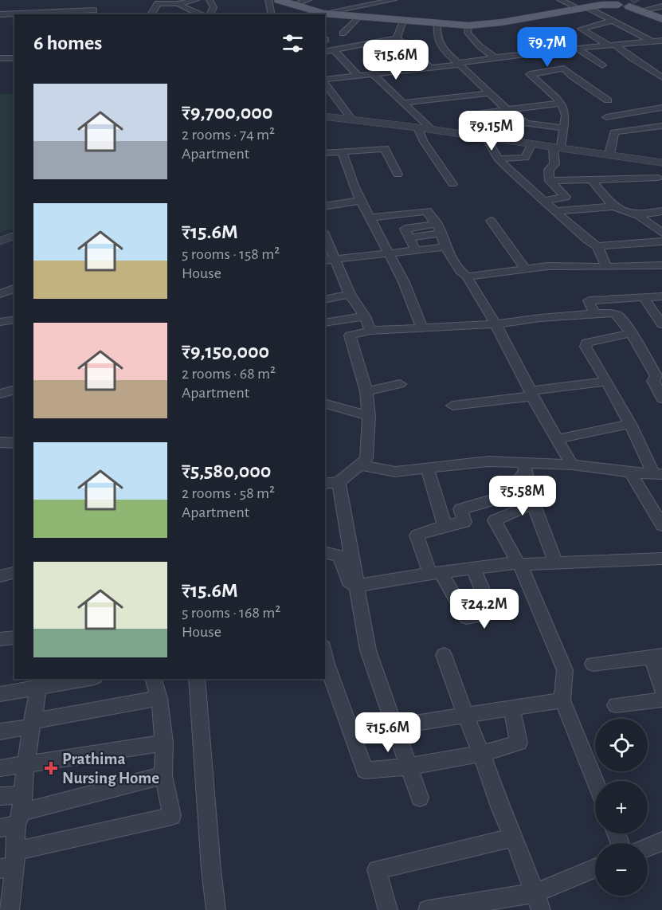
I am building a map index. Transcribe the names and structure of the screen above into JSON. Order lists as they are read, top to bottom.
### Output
{
  "places": {
    "health": ["Prathima Nursing Home"]
  },
  "page": {
    "heading": "6 homes",
    "price": [
      "₹9.7M",
      "₹15.6M",
      "₹9.15M",
      "₹5.58M",
      "₹24.2M",
      "₹15.6M"
    ],
    "list": [
      {
        "name": "₹9,700,000",
        "note": "2 rooms · 74 m² · Apartment"
      },
      {
        "name": "₹15.6M",
        "note": "5 rooms · 158 m² · House"
      },
      {
        "name": "₹9,150,000",
        "note": "2 rooms · 68 m² · Apartment"
      },
      {
        "name": "₹5,580,000",
        "note": "2 rooms · 58 m² · Apartment"
      },
      {
        "name": "₹15.6M",
        "note": "5 rooms · 168 m² · House"
      }
    ],
    "map_buttons": ["+", "−"]
  }
}
